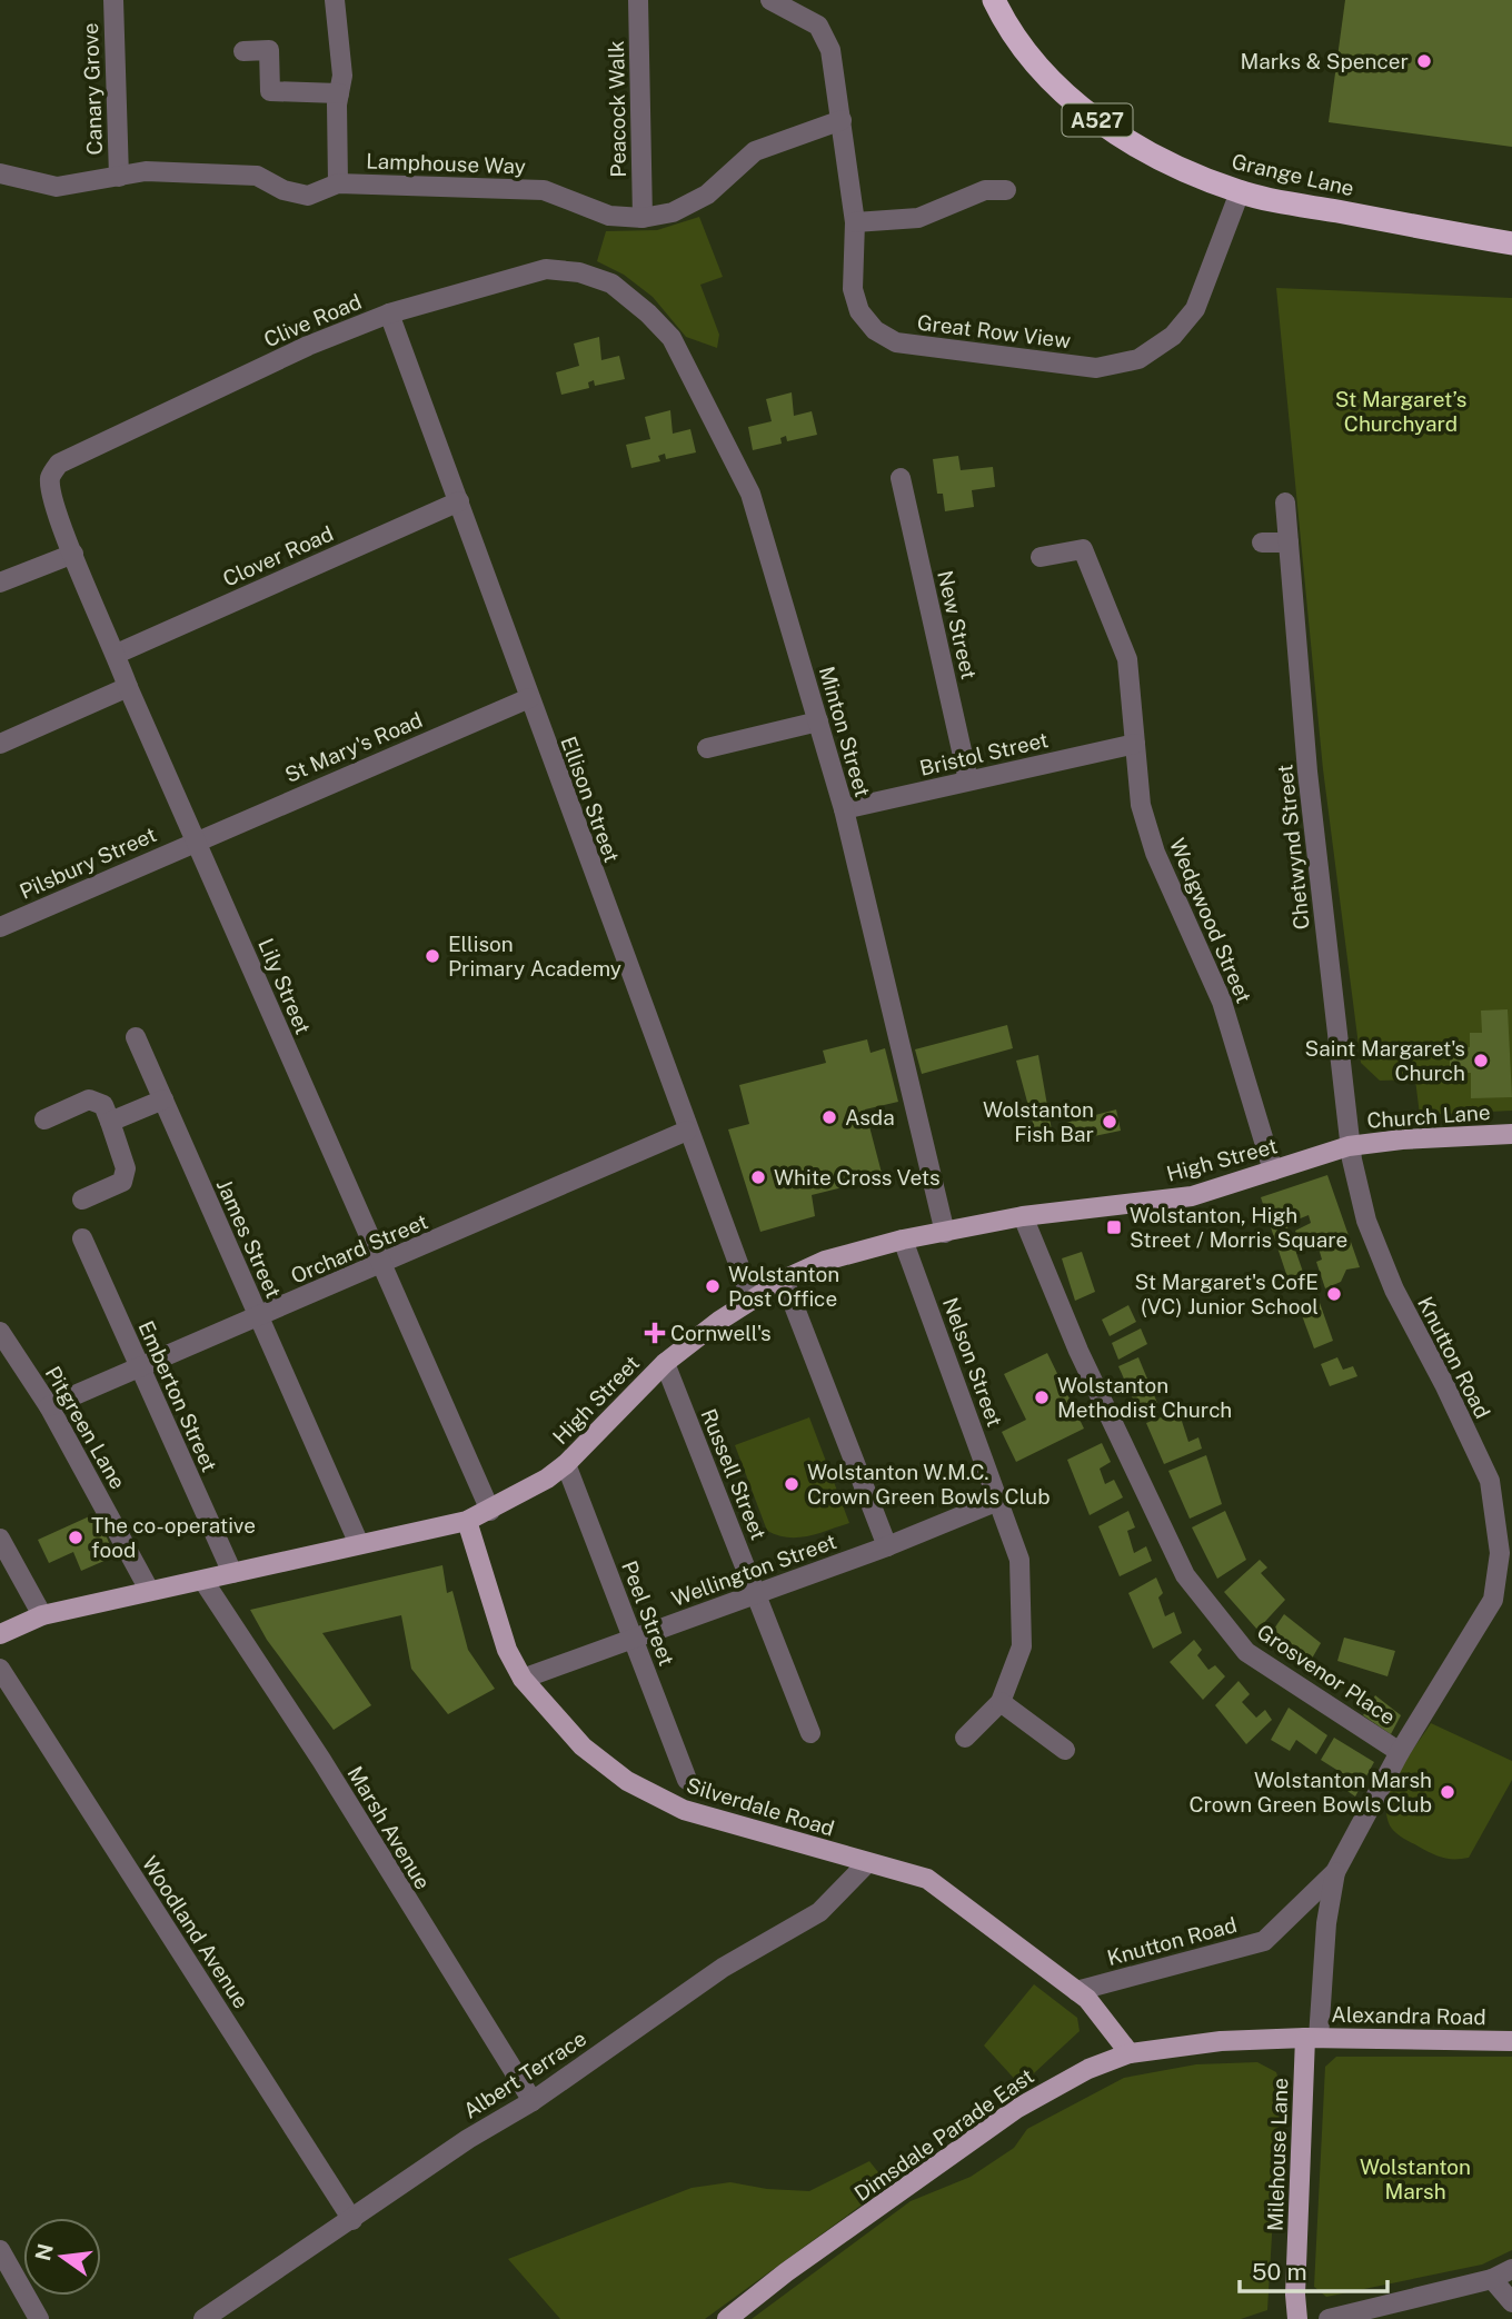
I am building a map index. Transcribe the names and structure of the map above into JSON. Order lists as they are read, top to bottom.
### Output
{
  "streets": {
    "highway": ["A527", "Grange Lane"],
    "main road": [
      "Church Lane",
      "High Street",
      "Silverdale Road",
      "Alexandra Road",
      "Dimsdale Parade East",
      "Milehouse Lane"
    ],
    "street": [
      "Canary Grove",
      "Peacock Walk",
      "Lamphouse Way",
      "Clive Road",
      "Great Row View",
      "Clover Road",
      "New Street",
      "Minton Street",
      "St Mary's Road",
      "Bristol Street",
      "Ellison Street",
      "Chetwynd Street",
      "Pilsbury Street",
      "Wedgwood Street",
      "Lily Street",
      "James Street",
      "Orchard Street",
      "Knutton Road",
      "Nelson Street",
      "Emberton Street",
      "Pitgreen Lane",
      "Russell Street",
      "Wellington Street",
      "Peel Street",
      "Grosvenor Place",
      "Marsh Avenue",
      "Woodland Avenue",
      "Albert Terrace"
    ]
  },
  "crossings": [
    ["Canary Grove", "Lamphouse Way"],
    ["Peacock Walk", "Lamphouse Way"],
    ["Lamphouse Way", "Great Row View"],
    ["Grange Lane", "Great Row View"],
    ["Clive Road", "Minton Street"],
    ["Clive Road", "Ellison Street"],
    ["Clive Road", "Lily Street"],
    ["Clover Road", "Ellison Street"],
    ["Clover Road", "Lily Street"],
    ["New Street", "Bristol Street"],
    ["Minton Street", "Bristol Street"],
    ["Minton Street", "High Street"],
    ["St Mary's Road", "Ellison Street"],
    ["St Mary's Road", "Pilsbury Street"],
    ["St Mary's Road", "Lily Street"],
    ["Bristol Street", "Wedgwood Street"],
    ["Ellison Street", "High Street"],
    ["Ellison Street", "Orchard Street"],
    ["Chetwynd Street", "Church Lane"],
    ["Chetwynd Street", "High Street"],
    ["Chetwynd Street", "Knutton Road"],
    ["Pilsbury Street", "Lily Street"],
    ["Wedgwood Street", "High Street"],
    ["Lily Street", "High Street"],
    ["Lily Street", "Orchard Street"],
    ["Church Lane", "High Street"],
    ["Church Lane", "Knutton Road"],
    ["High Street", "James Street"],
    ["High Street", "Knutton Road"],
    ["High Street", "Nelson Street"],
    ["High Street", "Emberton Street"],
    ["High Street", "Pitgreen Lane"],
    ["High Street", "Russell Street"],
    ["High Street", "Peel Street"],
    ["High Street", "Grosvenor Place"],
    ["High Street", "Silverdale Road"],
    ["High Street", "Marsh Avenue"],
    ["James Street", "Orchard Street"],
    ["Orchard Street", "Emberton Street"],
    ["Orchard Street", "Pitgreen Lane"],
    ["Knutton Road", "Grosvenor Place"],
    ["Knutton Road", "Silverdale Road"],
    ["Nelson Street", "Wellington Street"],
    ["Russell Street", "Wellington Street"],
    ["Wellington Street", "Peel Street"],
    ["Wellington Street", "Silverdale Road"],
    ["Silverdale Road", "Albert Terrace"],
    ["Silverdale Road", "Dimsdale Parade East"],
    ["Marsh Avenue", "Albert Terrace"],
    ["Woodland Avenue", "Albert Terrace"],
    ["Alexandra Road", "Dimsdale Parade East"],
    ["Alexandra Road", "Milehouse Lane"],
    ["Dimsdale Parade East", "Milehouse Lane"]
  ],
  "parks": ["St Margaret’s Churchyard", "Wolstanton Marsh"],
  "places": {
    "other": [
      "Marks & Spencer",
      "Ellison Primary Academy",
      "Saint Margaret's Church",
      "Asda",
      "Wolstanton Fish Bar",
      "White Cross Vets",
      "Wolstanton Post Office",
      "St Margaret's CofE (VC) Junior School",
      "Wolstanton Methodist Church",
      "Wolstanton W.M.C. Crown Green Bowls Club",
      "The co-operative food",
      "Wolstanton Marsh Crown Green Bowls Club"
    ],
    "transit": ["Wolstanton, High Street / Morris Square"],
    "health": ["Cornwell's"]
  },
  "scale_bar": "50 m",
  "north": "left"
}
